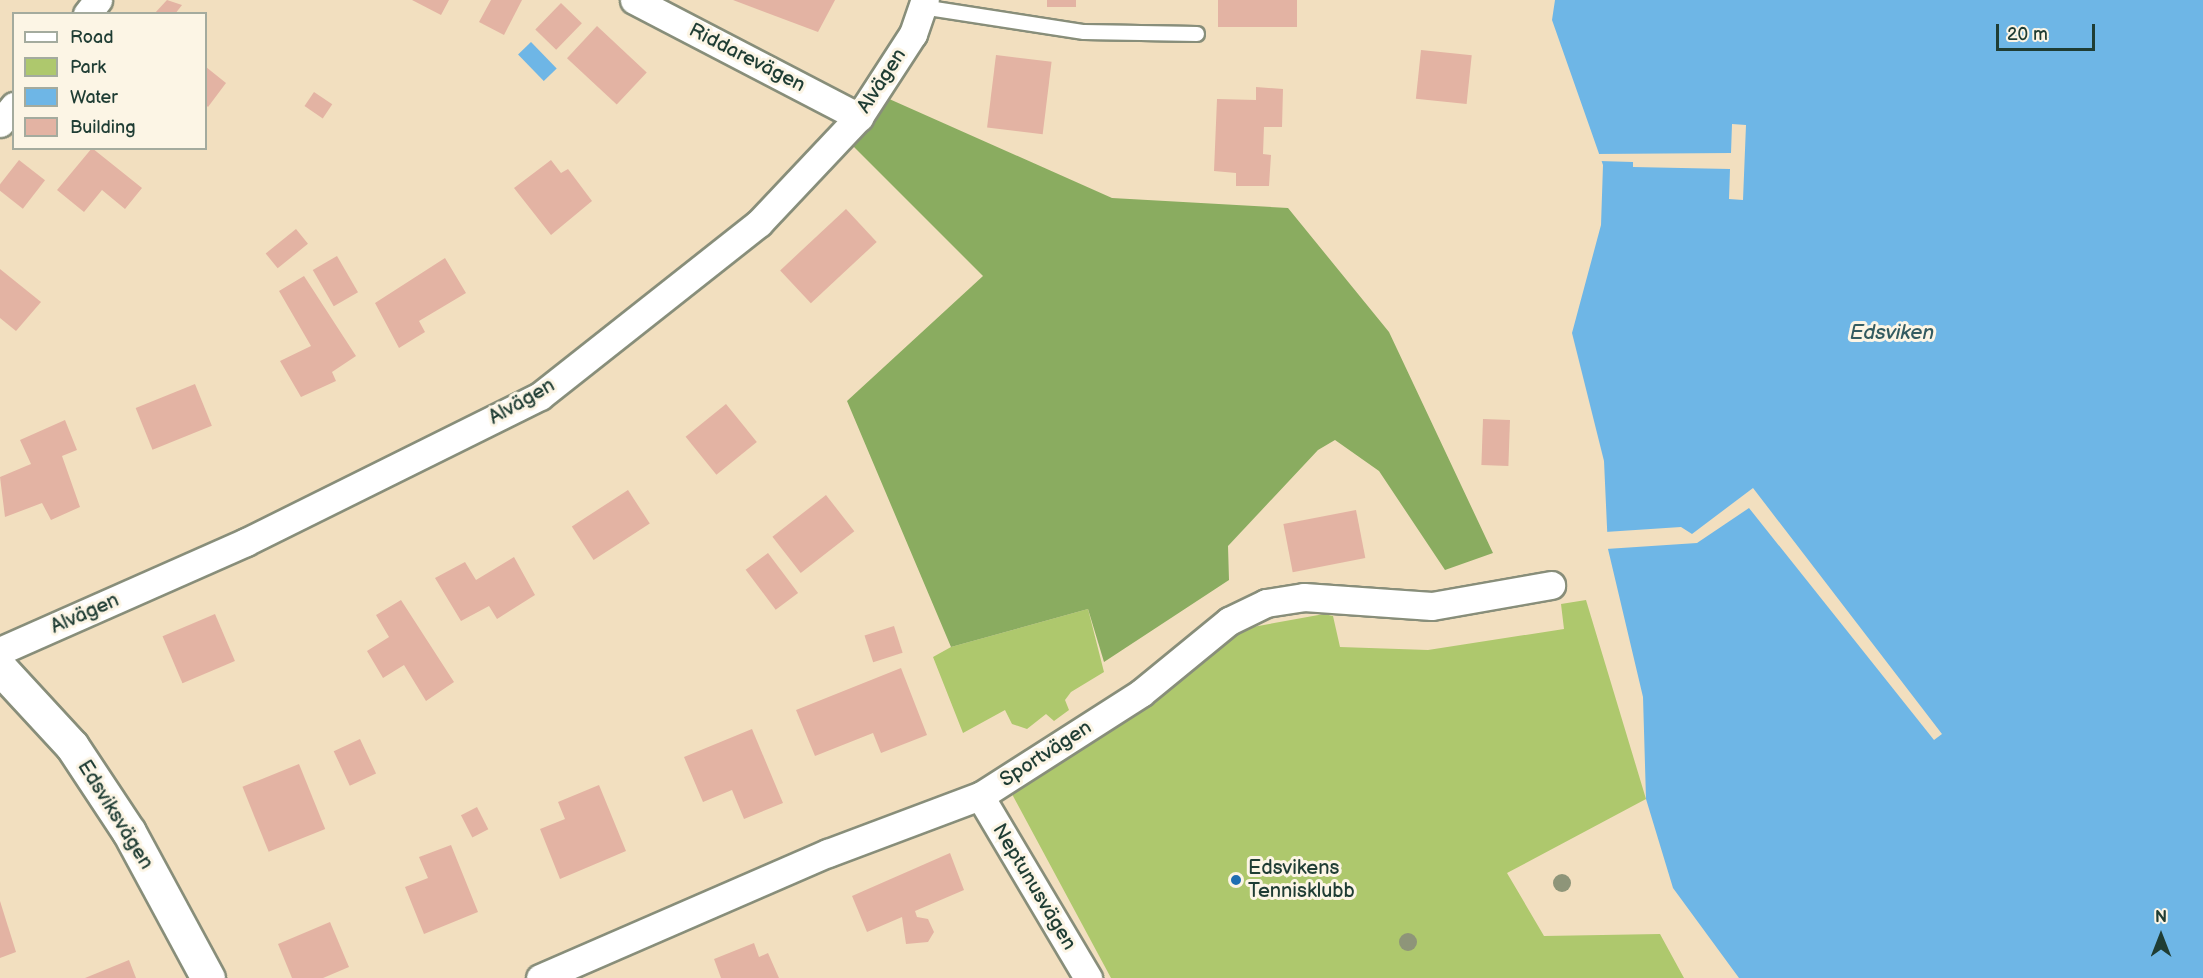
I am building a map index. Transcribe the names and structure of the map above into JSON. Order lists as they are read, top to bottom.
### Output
{
  "streets": {
    "street": [
      "Riddarevägen",
      "Alvägen",
      "Sportvägen",
      "Edsviksvägen",
      "Neptunusvägen"
    ]
  },
  "crossings": [
    ["Riddarevägen", "Alvägen"],
    ["Sportvägen", "Neptunusvägen"]
  ],
  "water": ["Edsviken"],
  "places": ["Edsvikens Tennisklubb"],
  "legend": [
    "Road",
    "Park",
    "Water",
    "Building"
  ],
  "scale_bar": "20 m",
  "north": "top"
}
